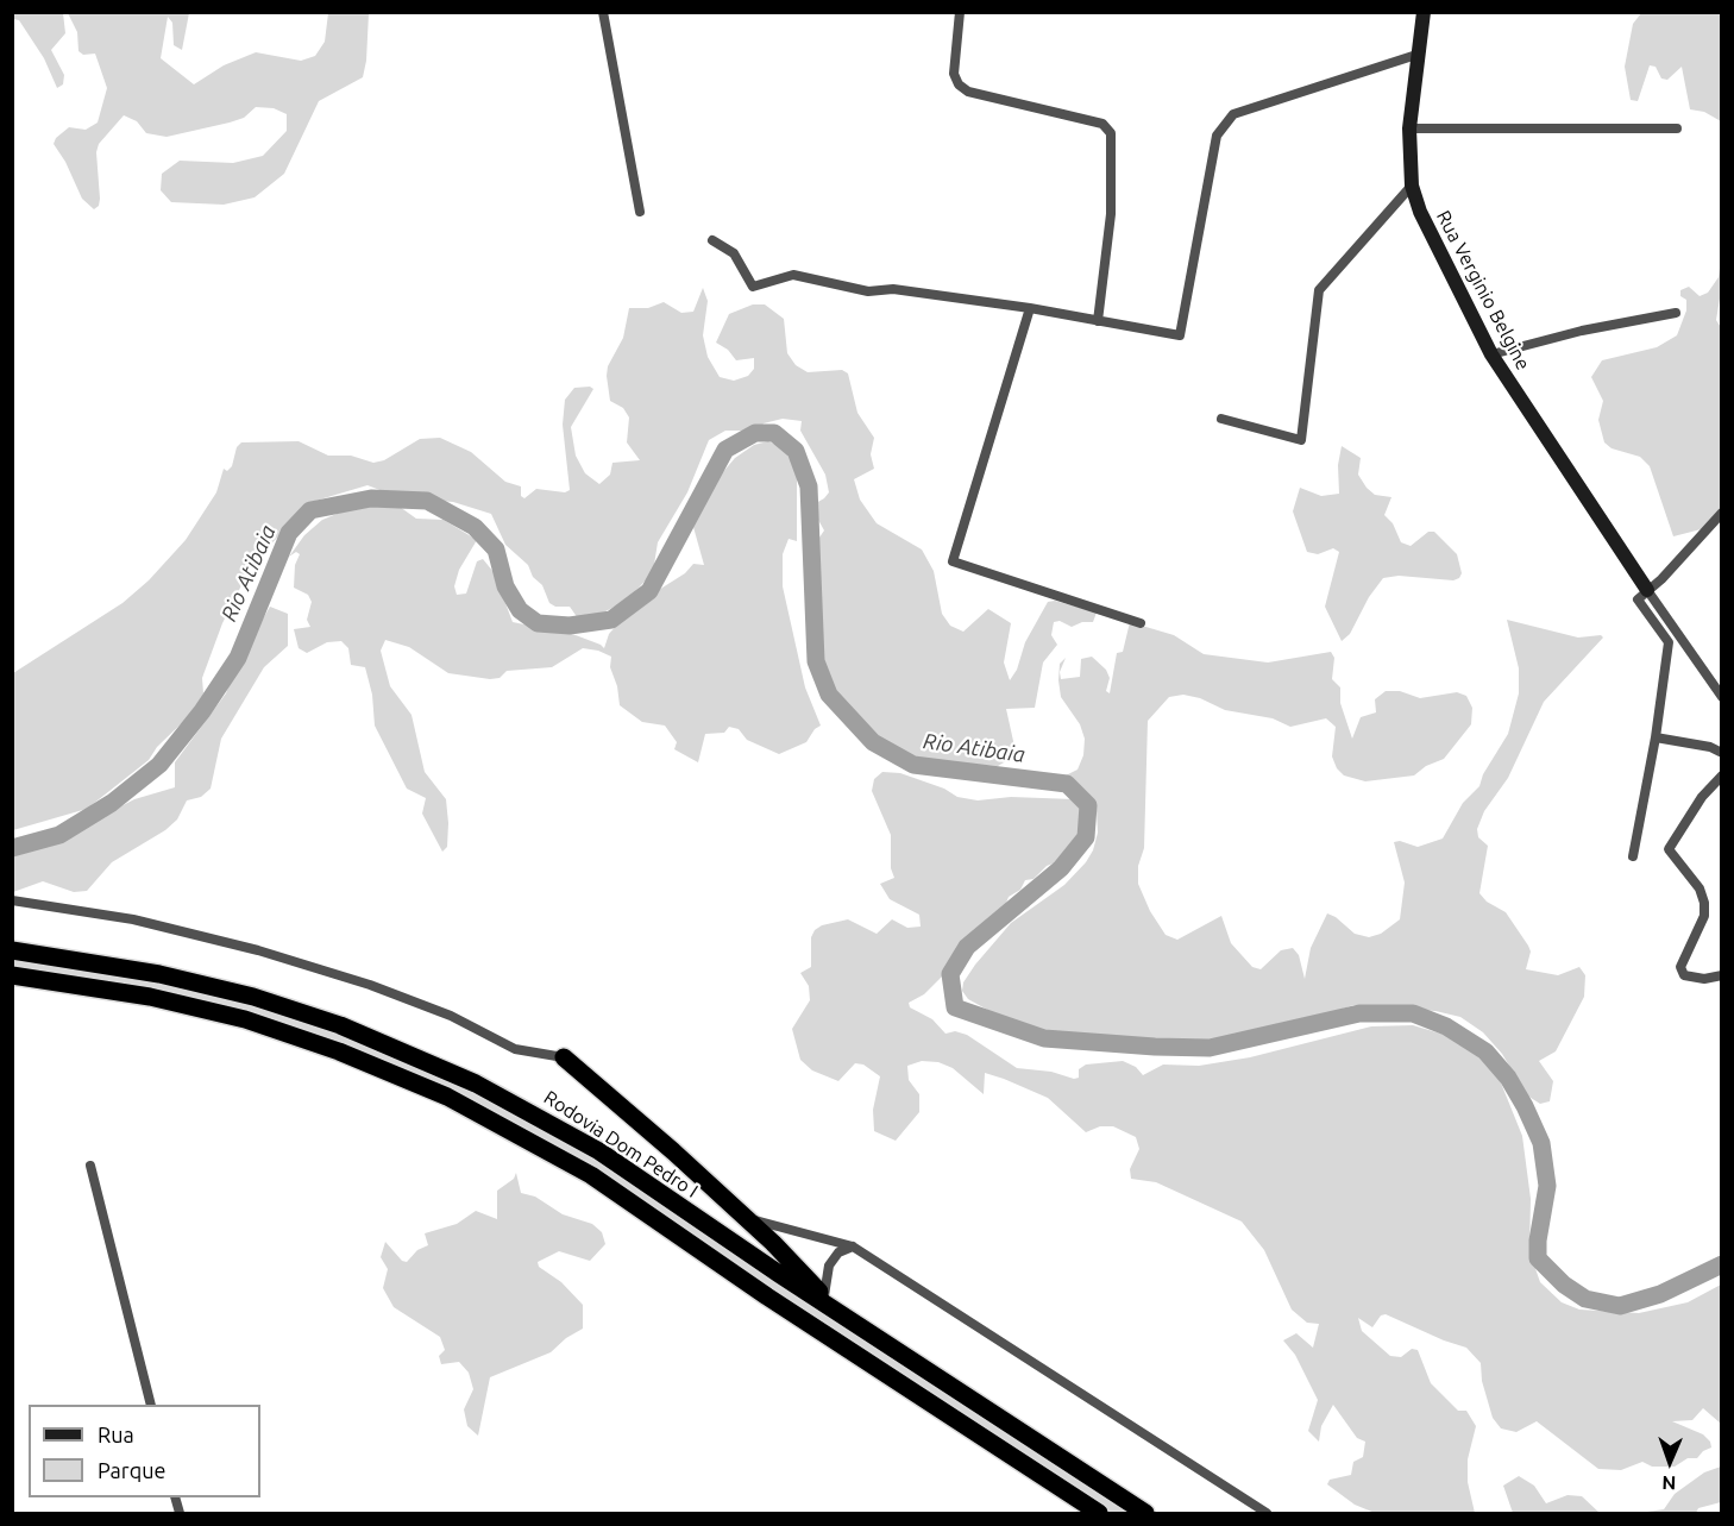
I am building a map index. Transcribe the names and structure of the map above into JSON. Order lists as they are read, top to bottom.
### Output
{
  "streets": {
    "highway": ["Rodovia Dom Pedro I"],
    "street": ["Rua Verginio Belgine"]
  },
  "water": ["Rio Atibaia"],
  "legend": ["Rua", "Parque"],
  "north": "bottom"
}
